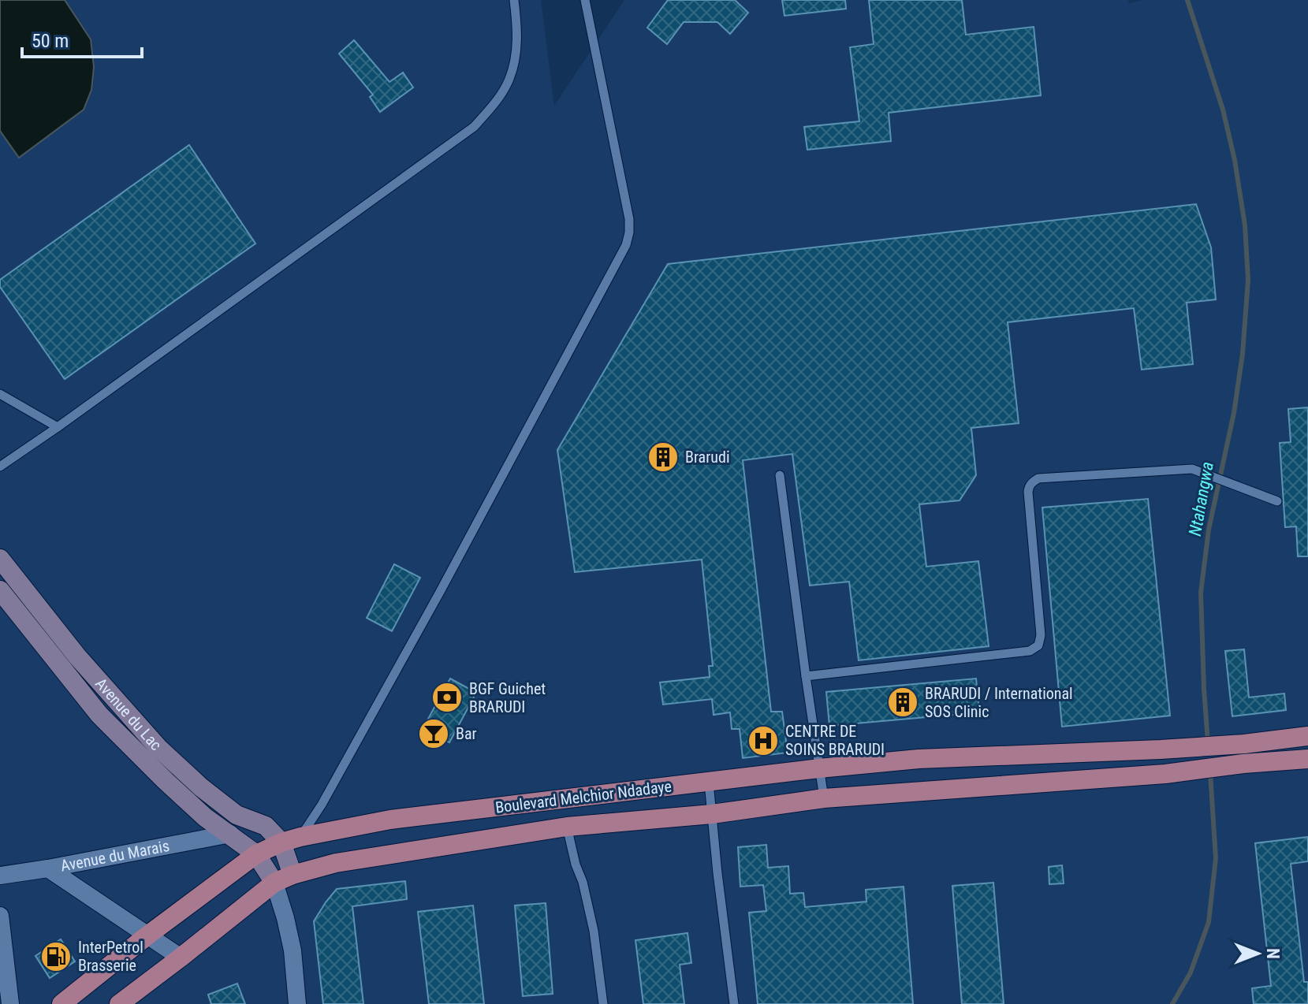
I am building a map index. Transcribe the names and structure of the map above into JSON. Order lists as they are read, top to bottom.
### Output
{
  "streets": {
    "main road": ["Avenue du Lac", "Boulevard Melchior Ndadaye"],
    "street": ["Avenue du Marais"]
  },
  "crossings": [
    ["Avenue du Lac", "Boulevard Melchior Ndadaye"],
    ["Avenue du Lac", "Avenue du Marais"]
  ],
  "water": ["Ntahangwa"],
  "places": {
    "building": ["Brarudi", "BRARUDI / International SOS Clinic"],
    "bank": ["BGF Guichet BRARUDI"],
    "bar": ["Bar"],
    "hospital": ["CENTRE DE SOINS BRARUDI"],
    "fuel station": ["InterPetrol Brasserie"]
  },
  "scale_bar": "50 m",
  "north": "right"
}
